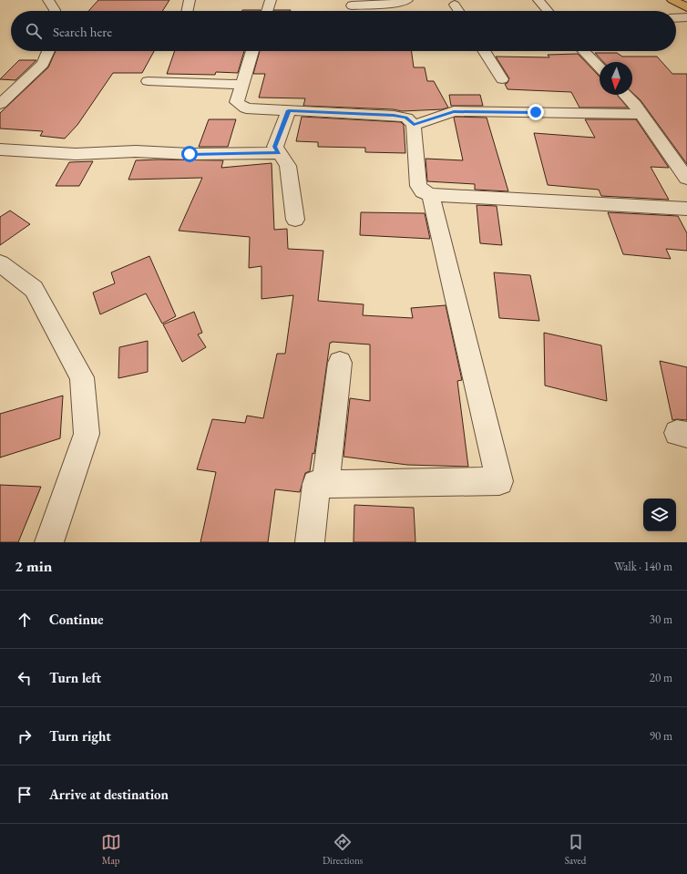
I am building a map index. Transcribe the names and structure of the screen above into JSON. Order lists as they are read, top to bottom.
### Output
{
  "north": "bottom",
  "page": {
    "search": "Search here",
    "heading": ["2 min", "Walk · 140 m"],
    "list": [
      ["Continue", "30 m"],
      ["Turn left", "20 m"],
      ["Turn right", "90 m"],
      "Arrive at destination"
    ],
    "nav": ["Map", "Directions", "Saved"]
  }
}
